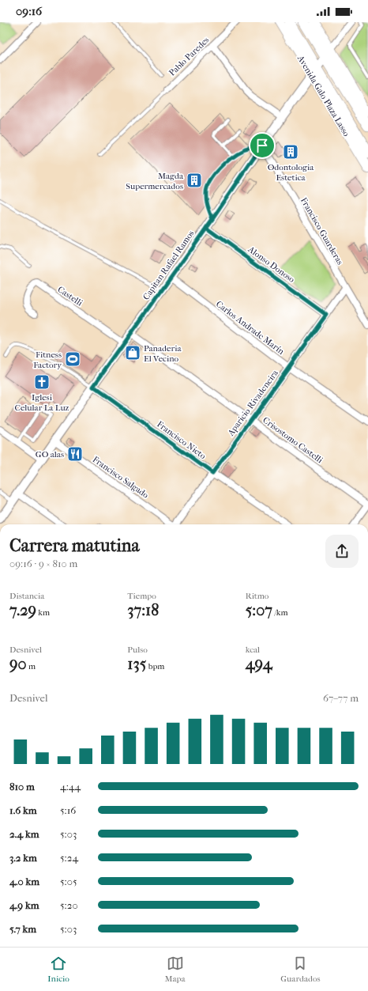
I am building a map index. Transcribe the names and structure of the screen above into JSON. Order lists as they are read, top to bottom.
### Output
{
  "streets": {
    "main road": ["Avenida Galo Plaza Lasso"],
    "street": [
      "Pablo Paredes",
      "Francisco Guarderas",
      "Alonso Donoso",
      "Capitan Rafael Ramos",
      "Castelli",
      "Carlos Andrade Marín",
      "Aparicio Rivadeneira",
      "Francisco Nieto",
      "Crisostomo Castelli",
      "Francisco Salgado"
    ]
  },
  "crossings": [
    ["Avenida Galo Plaza Lasso", "Capitan Rafael Ramos"],
    ["Francisco Guarderas", "Capitan Rafael Ramos"],
    ["Francisco Guarderas", "Aparicio Rivadeneira"],
    ["Alonso Donoso", "Capitan Rafael Ramos"],
    ["Alonso Donoso", "Aparicio Rivadeneira"],
    ["Capitan Rafael Ramos", "Castelli"],
    ["Capitan Rafael Ramos", "Carlos Andrade Marín"],
    ["Capitan Rafael Ramos", "Francisco Nieto"],
    ["Capitan Rafael Ramos", "Crisostomo Castelli"],
    ["Capitan Rafael Ramos", "Francisco Salgado"],
    ["Carlos Andrade Marín", "Aparicio Rivadeneira"],
    ["Aparicio Rivadeneira", "Francisco Nieto"],
    ["Aparicio Rivadeneira", "Crisostomo Castelli"]
  ],
  "places": {
    "building": ["Odontologia Estetica", "Magda Supermercados"],
    "shop": ["Panaderia El Vecino"],
    "sports": ["Fitness Factory"],
    "church": ["Iglesi Celular La Luz"],
    "restaurant": ["GO alas"]
  },
  "page": {
    "status": "09:16",
    "heading": ["Carrera matutina", "09:16 · 9 × 810 m"],
    "stats": [
      ["Distancia", "7.29 km"],
      ["Tiempo", "37:18"],
      ["Ritmo", "5:07 /km"],
      ["Desnivel", "90 m"],
      ["Pulso", "135 bpm"],
      ["kcal", "494"]
    ],
    "chart": ["Desnivel", "67–77 m"],
    "list": [
      {
        "name": "810 m",
        "note": "4:44"
      },
      {
        "name": "1.6 km",
        "note": "5:16"
      },
      {
        "name": "2.4 km",
        "note": "5:03"
      },
      {
        "name": "3.2 km",
        "note": "5:24"
      },
      {
        "name": "4.0 km",
        "note": "5:05"
      },
      {
        "name": "4.9 km",
        "note": "5:20"
      },
      {
        "name": "5.7 km",
        "note": "5:03"
      }
    ],
    "tabs": ["Inicio", "Mapa", "Guardados"]
  }
}
